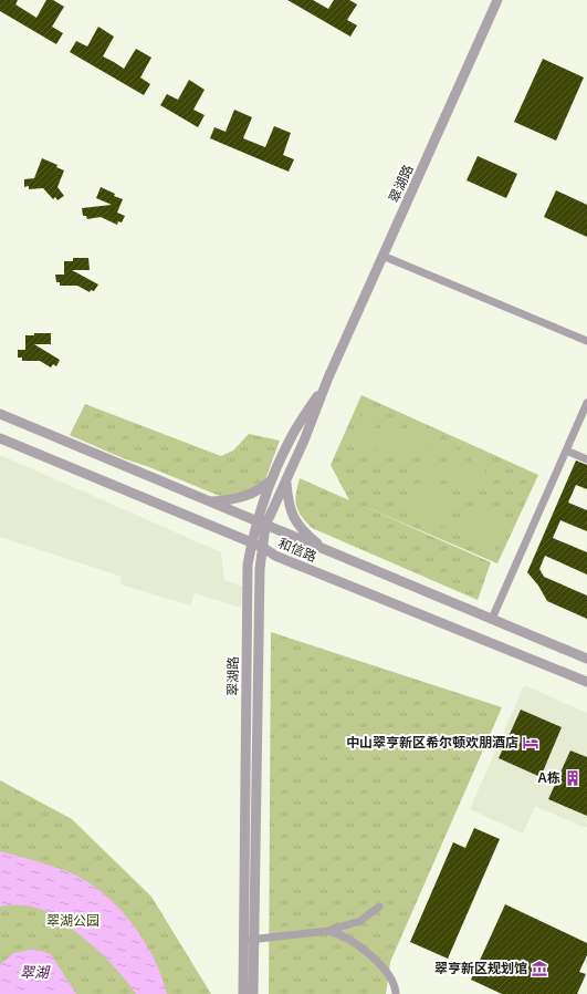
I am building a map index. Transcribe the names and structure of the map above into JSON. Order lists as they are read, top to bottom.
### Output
{
  "streets": {
    "street": ["翠湖路", "和信路"]
  },
  "crossings": [
    ["翠湖路", "和信路"]
  ],
  "water": ["翠湖"],
  "parks": ["翠湖公园"],
  "places": {
    "hotel": ["中山翠亨新区希尔顿欢朋酒店"],
    "building": ["A栋"],
    "museum": ["翠亨新区规划馆"]
  }
}
